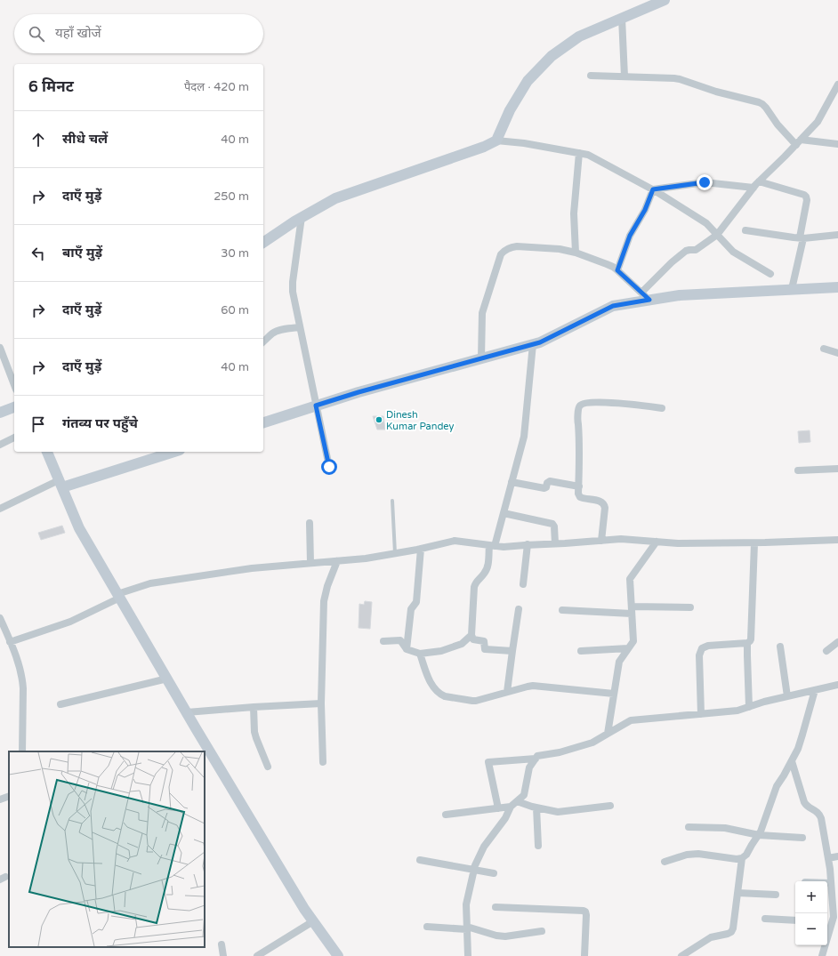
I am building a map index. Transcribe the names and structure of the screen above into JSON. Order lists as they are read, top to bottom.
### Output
{
  "places": ["Dinesh Kumar Pandey"],
  "page": {
    "search": "यहाँ खोजें",
    "heading": ["6 मिनट", "पैदल · 420 m"],
    "list": [
      ["सीधे चलें", "40 m"],
      ["दाएँ मुड़ें", "250 m"],
      ["बाएँ मुड़ें", "30 m"],
      ["दाएँ मुड़ें", "60 m"],
      ["दाएँ मुड़ें", "40 m"],
      "गंतव्य पर पहुँचे"
    ],
    "map_buttons": ["+", "−"]
  }
}
